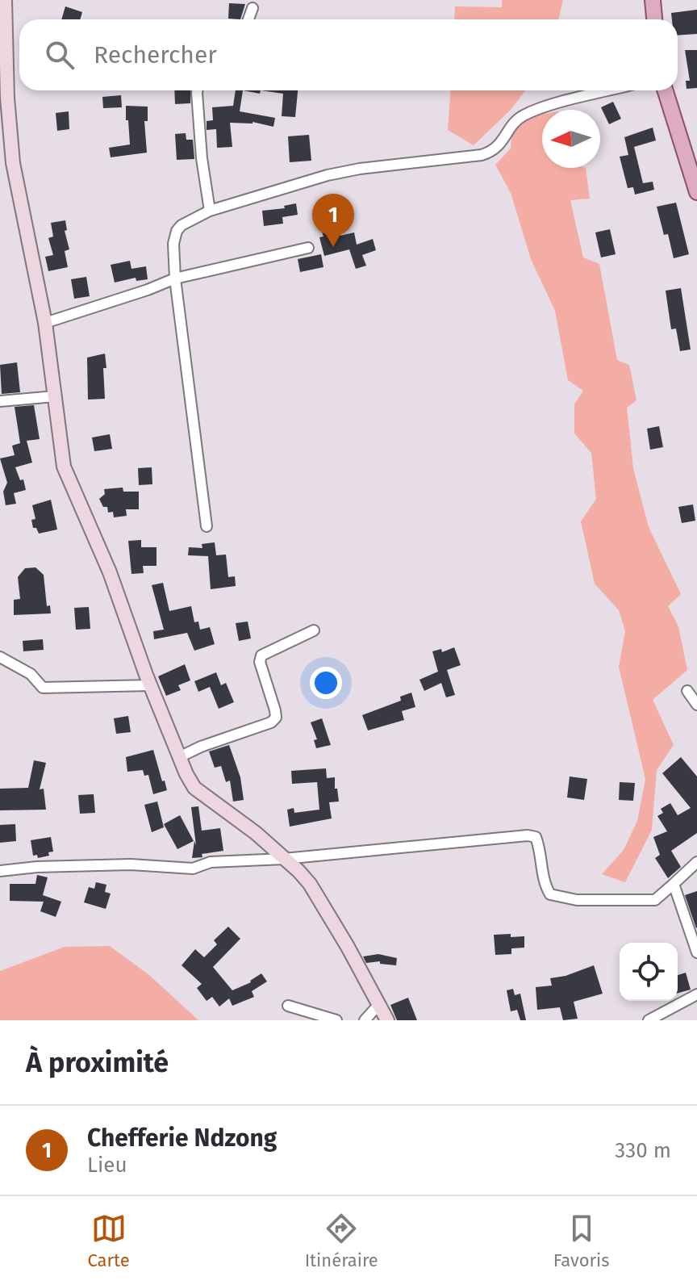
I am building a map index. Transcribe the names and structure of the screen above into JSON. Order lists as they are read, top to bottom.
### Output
{
  "north": "left",
  "page": {
    "search": "Rechercher",
    "pins": "1",
    "heading": "À proximité",
    "list": [
      {
        "mark": "1",
        "name": "Chefferie Ndzong",
        "note": "Lieu",
        "value": "330 m"
      }
    ],
    "nav": ["Carte", "Itinéraire", "Favoris"]
  }
}
